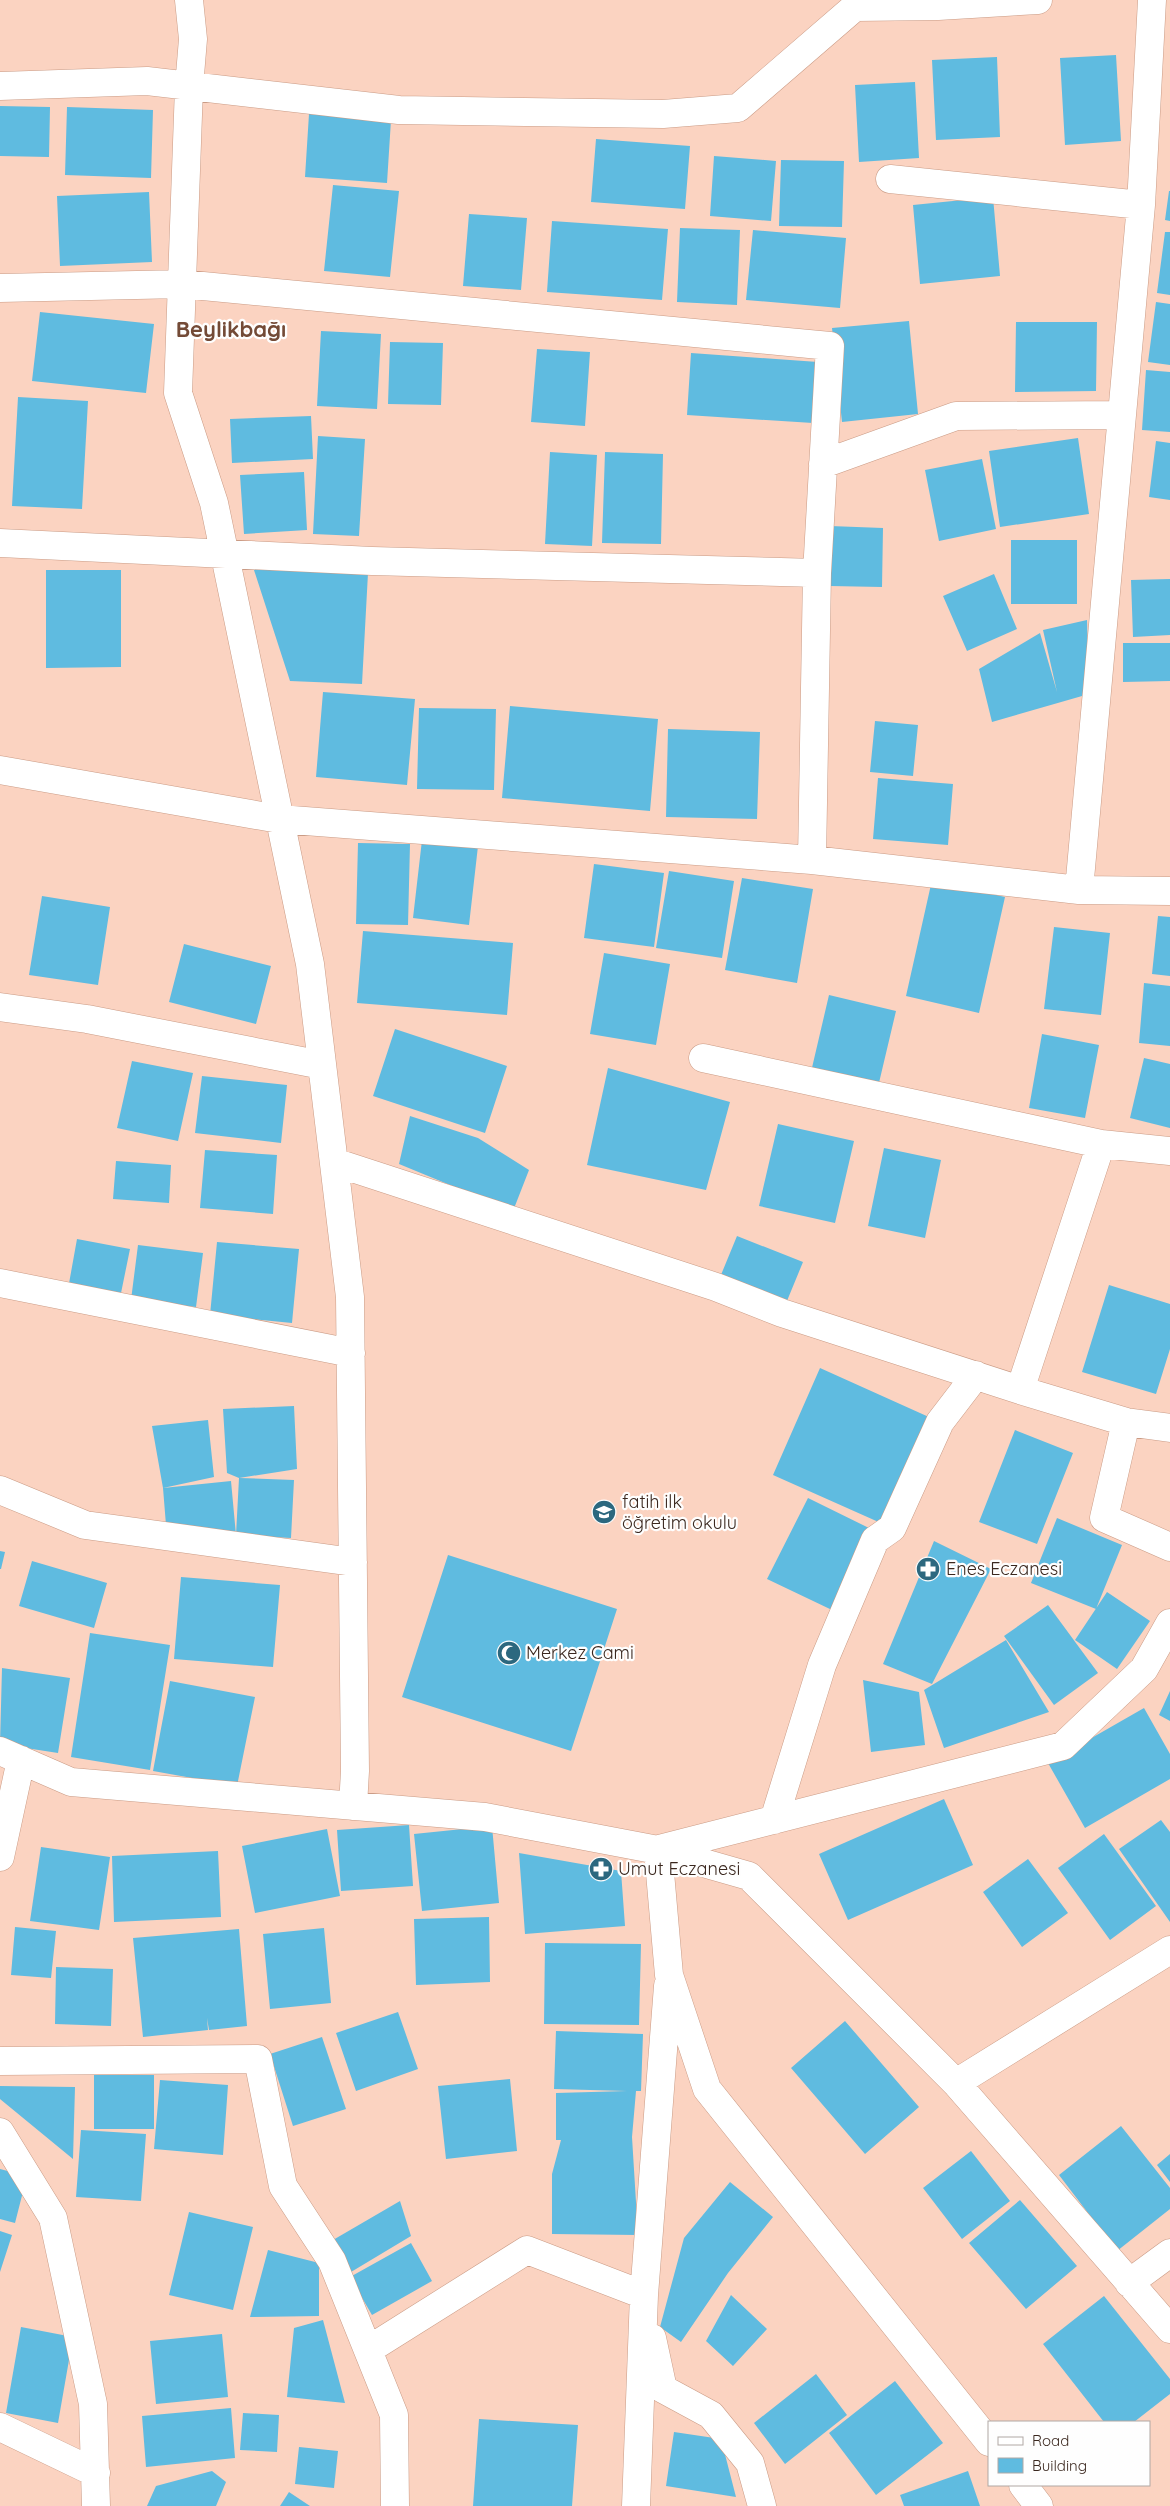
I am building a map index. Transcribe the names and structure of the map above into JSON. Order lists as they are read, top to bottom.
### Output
{
  "districts": ["Beylikbağı"],
  "places": {
    "school or university": ["fatih ilk öğretim okulu"],
    "pharmacy": ["Enes Eczanesi", "Umut Eczanesi"],
    "mosque": ["Merkez Cami"]
  },
  "legend": ["Road", "Building"]
}
